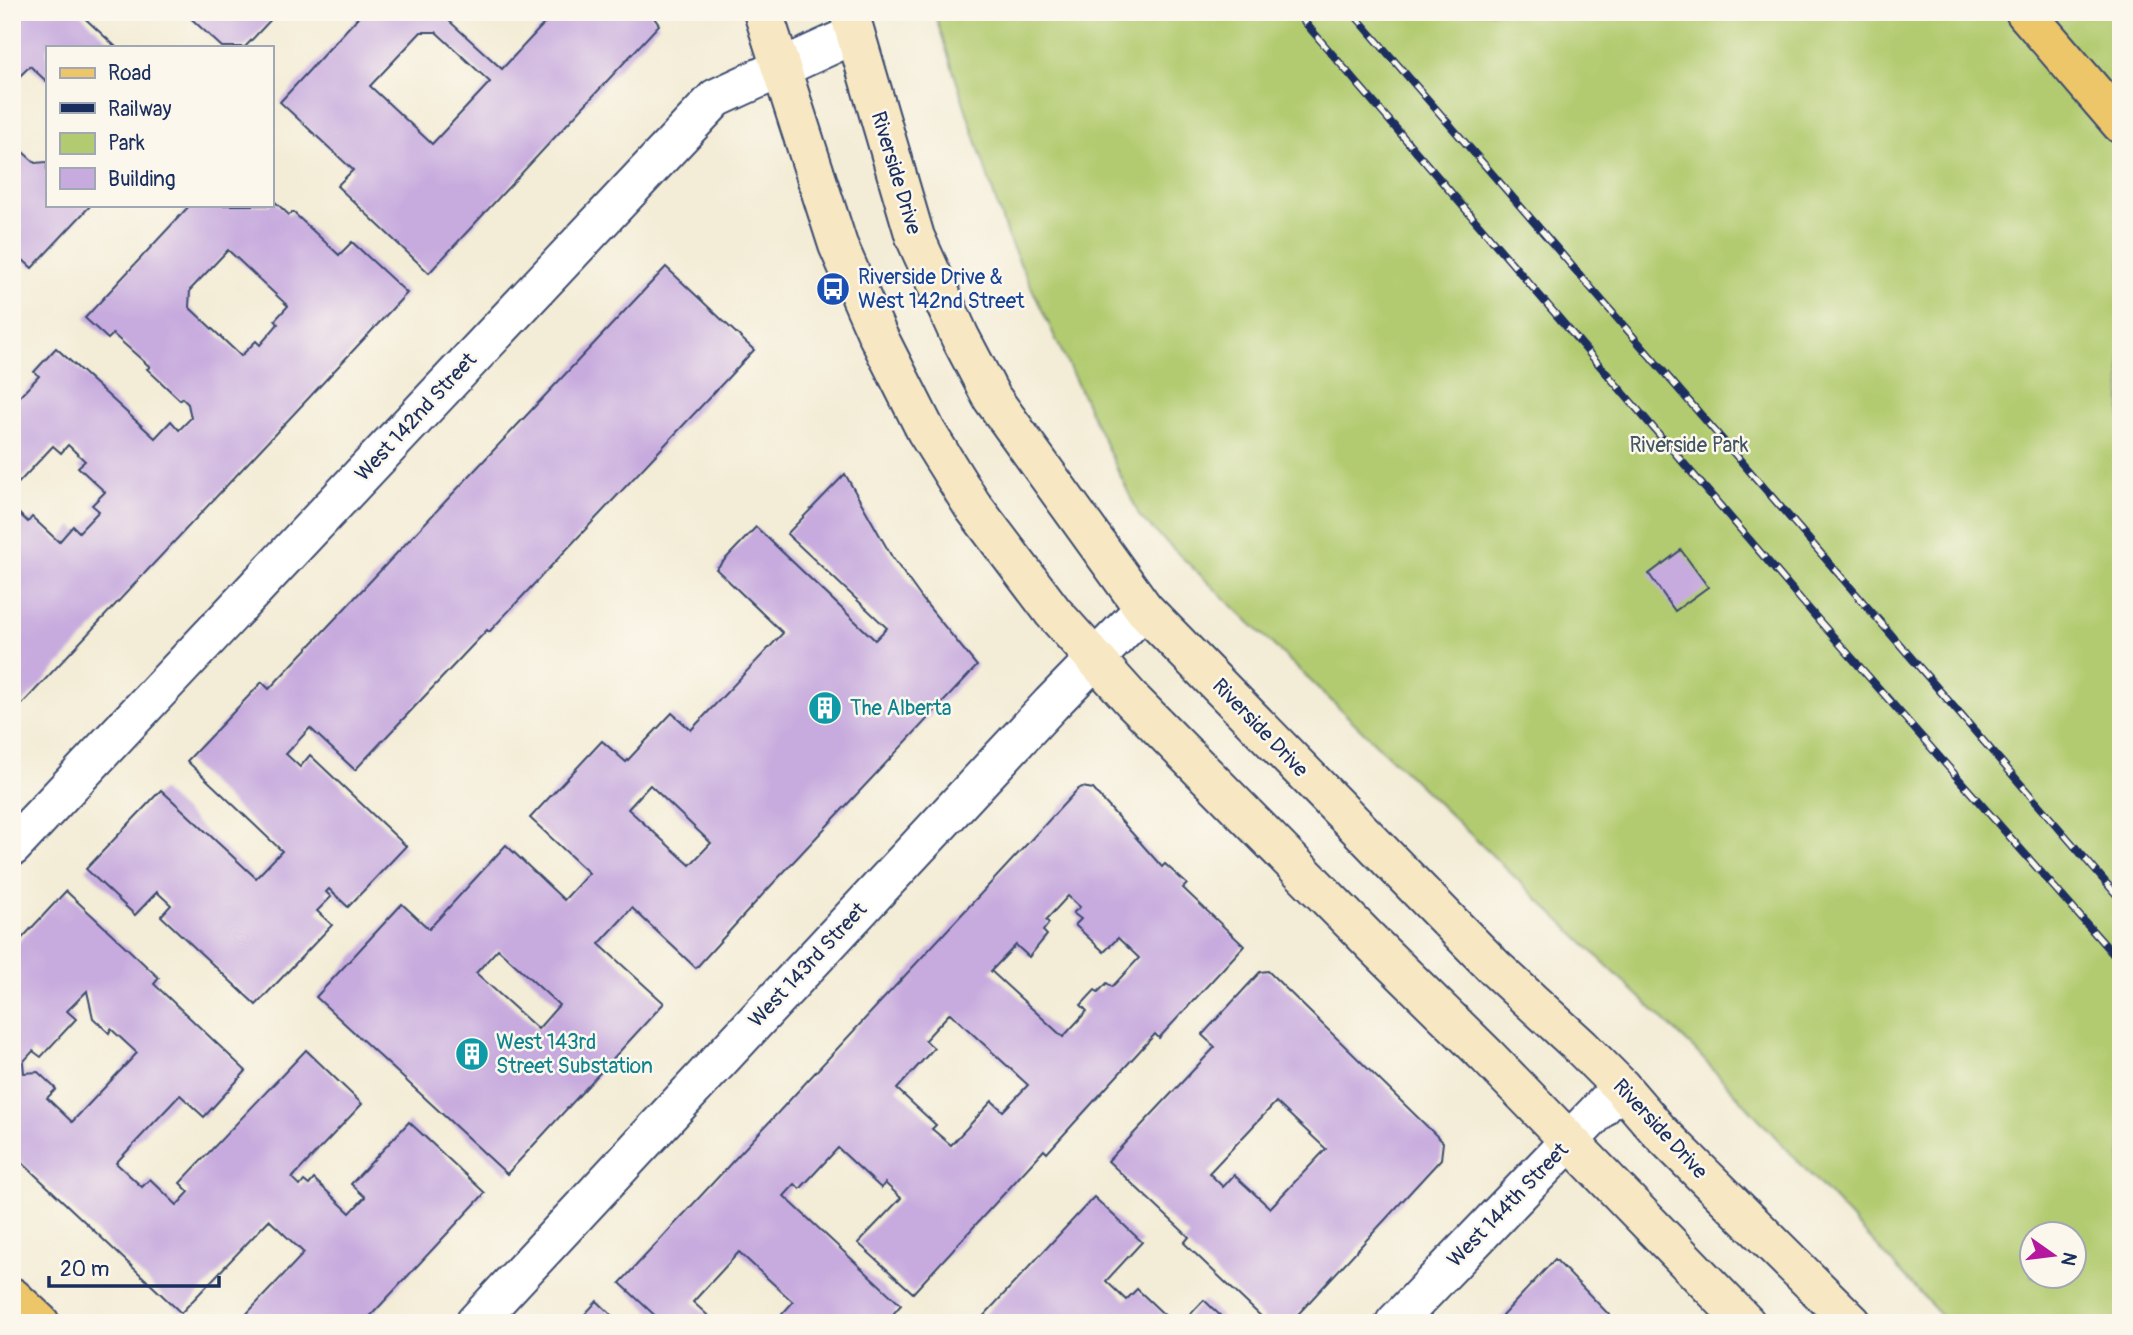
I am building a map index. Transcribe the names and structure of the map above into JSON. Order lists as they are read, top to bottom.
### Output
{
  "streets": {
    "main road": ["Riverside Drive"],
    "street": ["West 142nd Street", "West 143rd Street", "West 144th Street"]
  },
  "crossings": [
    ["Riverside Drive", "West 142nd Street"],
    ["Riverside Drive", "West 143rd Street"],
    ["Riverside Drive", "West 144th Street"]
  ],
  "parks": ["Riverside Park"],
  "places": {
    "bus stop": ["Riverside Drive & West 142nd Street"],
    "building": ["The Alberta", "West 143rd Street Substation"]
  },
  "legend": [
    "Road",
    "Railway",
    "Park",
    "Building"
  ],
  "scale_bar": "20 m",
  "north": "right"
}
